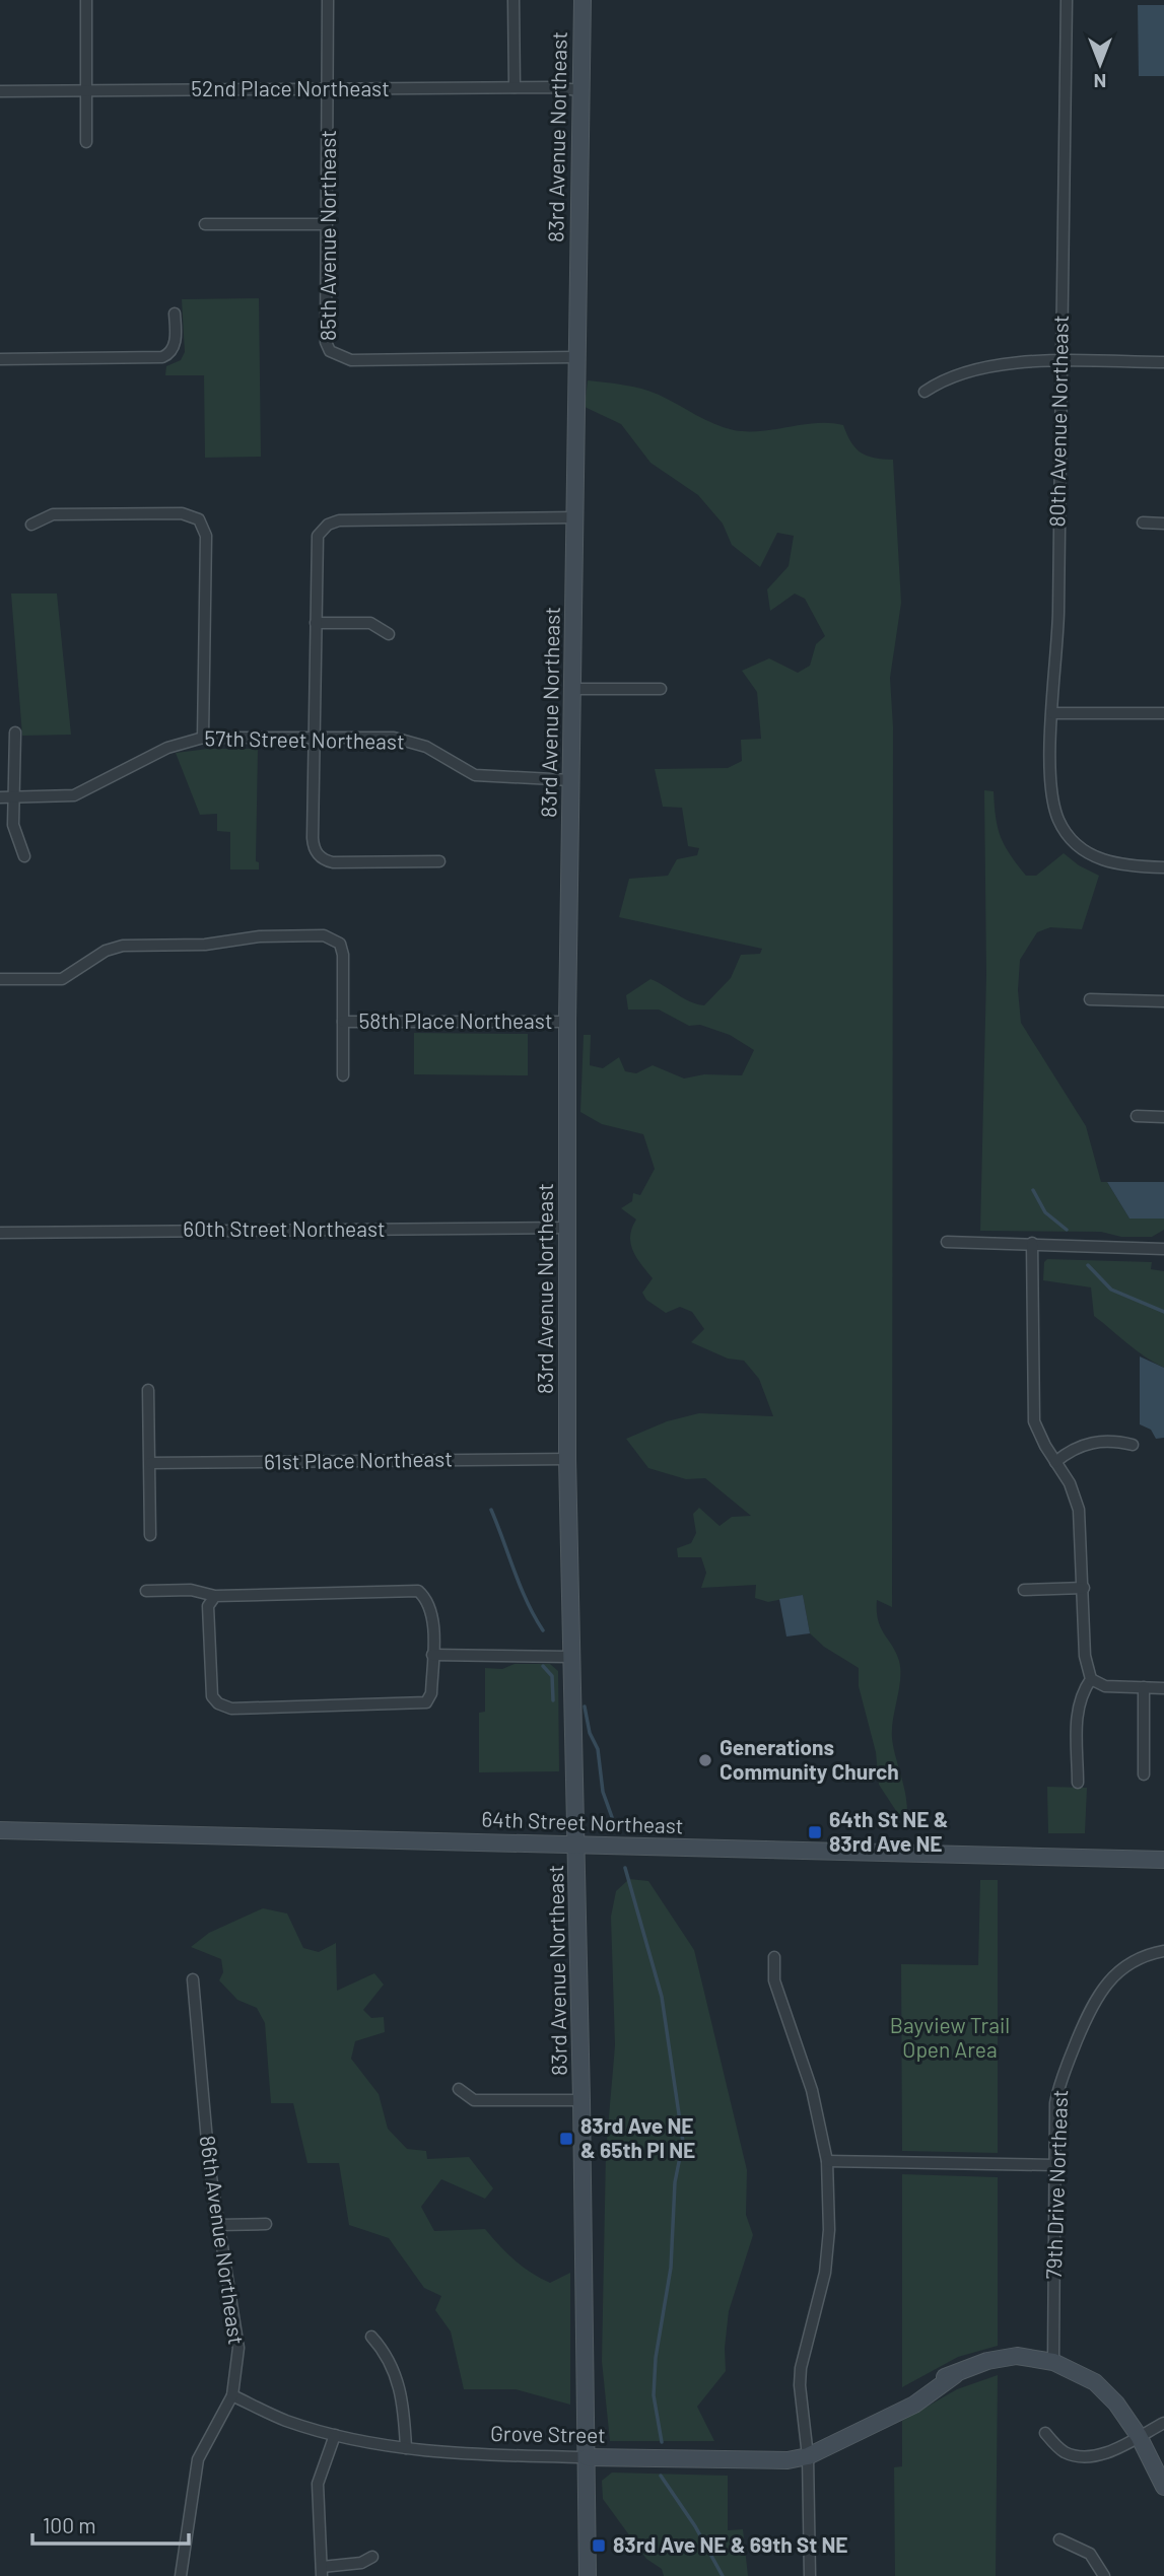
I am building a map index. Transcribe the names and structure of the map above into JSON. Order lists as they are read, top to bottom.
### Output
{
  "streets": {
    "street": [
      "52nd PIace Northeast",
      "83rd Avenue Northeast",
      "85th Avenue Northeast",
      "80th Avenue Northeast",
      "57th Street Northeast",
      "58th Place Northeast",
      "60th Street Northeast",
      "61st Place Northeast",
      "64th Street Northeast",
      "79th Drive Northeast",
      "86th Avenue Northeast",
      "Grove Street"
    ]
  },
  "crossings": [
    ["52nd PIace Northeast", "83rd Avenue Northeast"],
    ["52nd PIace Northeast", "85th Avenue Northeast"],
    ["83rd Avenue Northeast", "85th Avenue Northeast"],
    ["83rd Avenue Northeast", "57th Street Northeast"],
    ["83rd Avenue Northeast", "58th Place Northeast"],
    ["83rd Avenue Northeast", "60th Street Northeast"],
    ["83rd Avenue Northeast", "61st Place Northeast"],
    ["83rd Avenue Northeast", "64th Street Northeast"],
    ["83rd Avenue Northeast", "Grove Street"],
    ["79th Drive Northeast", "Grove Street"],
    ["86th Avenue Northeast", "Grove Street"]
  ],
  "parks": ["Bayview Trail Open Area"],
  "places": {
    "other": ["Generations Community Church"],
    "transit": ["64th St NE & 83rd Ave NE", "83rd Ave NE & 65th Pl NE", "83rd Ave NE & 69th St NE"]
  },
  "scale_bar": "100 m",
  "north": "bottom"
}
